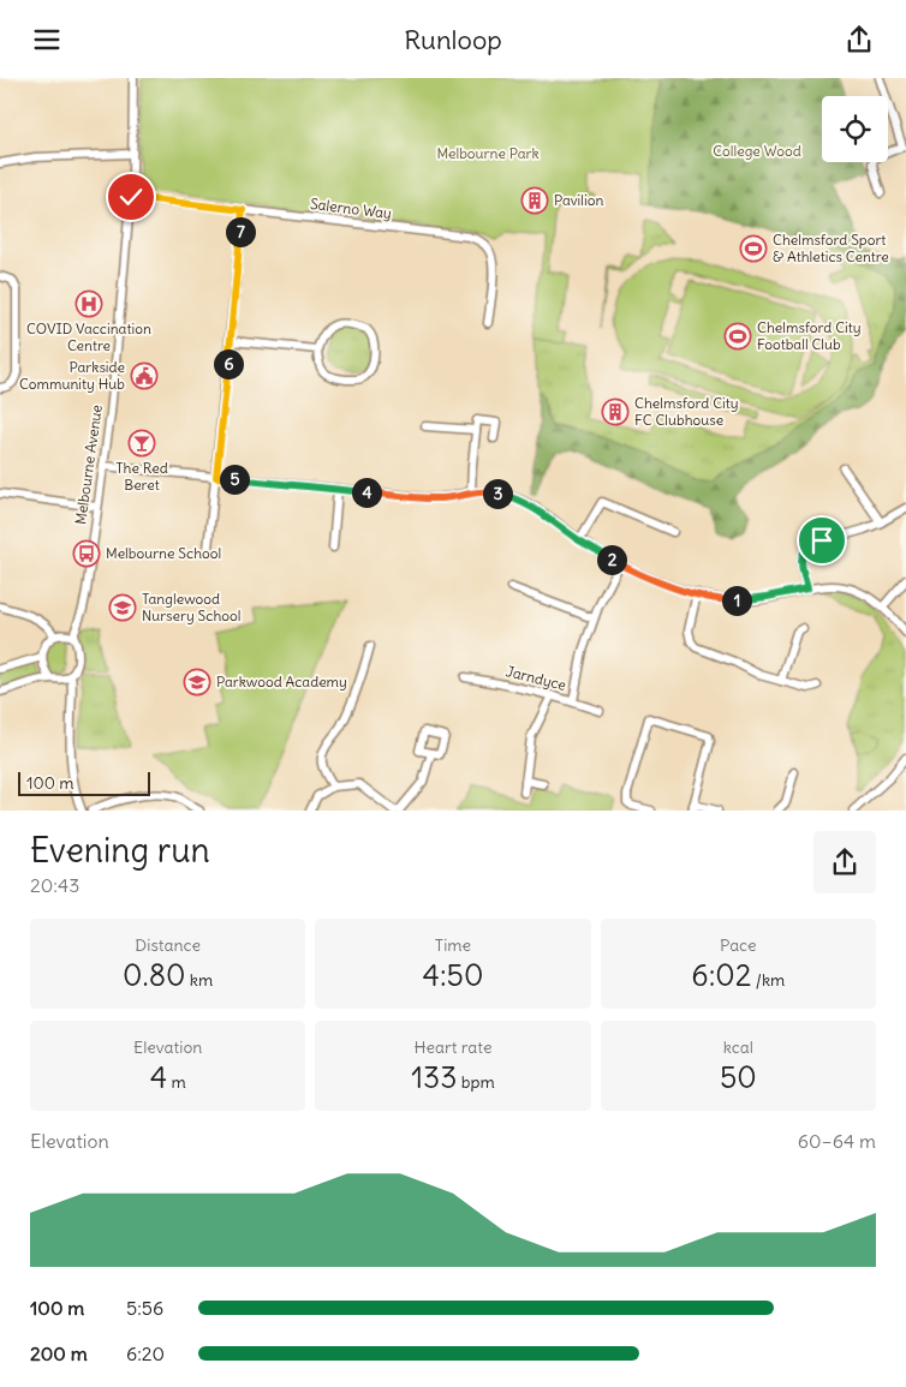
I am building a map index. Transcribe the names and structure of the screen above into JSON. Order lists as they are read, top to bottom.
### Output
{
  "streets": {
    "street": ["Salerno Way", "Melbourne Avenue", "Jarndyce"]
  },
  "crossings": [
    ["Salerno Way", "Melbourne Avenue"]
  ],
  "parks": ["College Wood", "Melbourne Park"],
  "places": {
    "building": ["Pavilion", "Chelmsford City FC Clubhouse"],
    "sports": ["Chelmsford Sport & Athletics Centre", "Chelmsford City Football Club"],
    "hospital": ["COVID Vaccination Centre"],
    "public building": ["Parkside Community Hub"],
    "bar": ["The Red Beret"],
    "bus stop": ["Melbourne School"],
    "school or university": ["Tanglewood Nursery School", "Parkwood Academy"]
  },
  "scale_bar": "100 m",
  "page": {
    "header": "Runloop",
    "pins": [
      "7",
      "6",
      "5",
      "4",
      "3",
      "2",
      "1"
    ],
    "scale": "100 m",
    "heading": ["Evening run", "20:43"],
    "stats": [
      ["Distance", "0.80 km"],
      ["Time", "4:50"],
      ["Pace", "6:02 /km"],
      ["Elevation", "4 m"],
      ["Heart rate", "133 bpm"],
      ["kcal", "50"]
    ],
    "chart": ["Elevation", "60–64 m"],
    "list": [
      {
        "name": "100 m",
        "note": "5:56"
      },
      {
        "name": "200 m",
        "note": "6:20"
      }
    ]
  }
}
